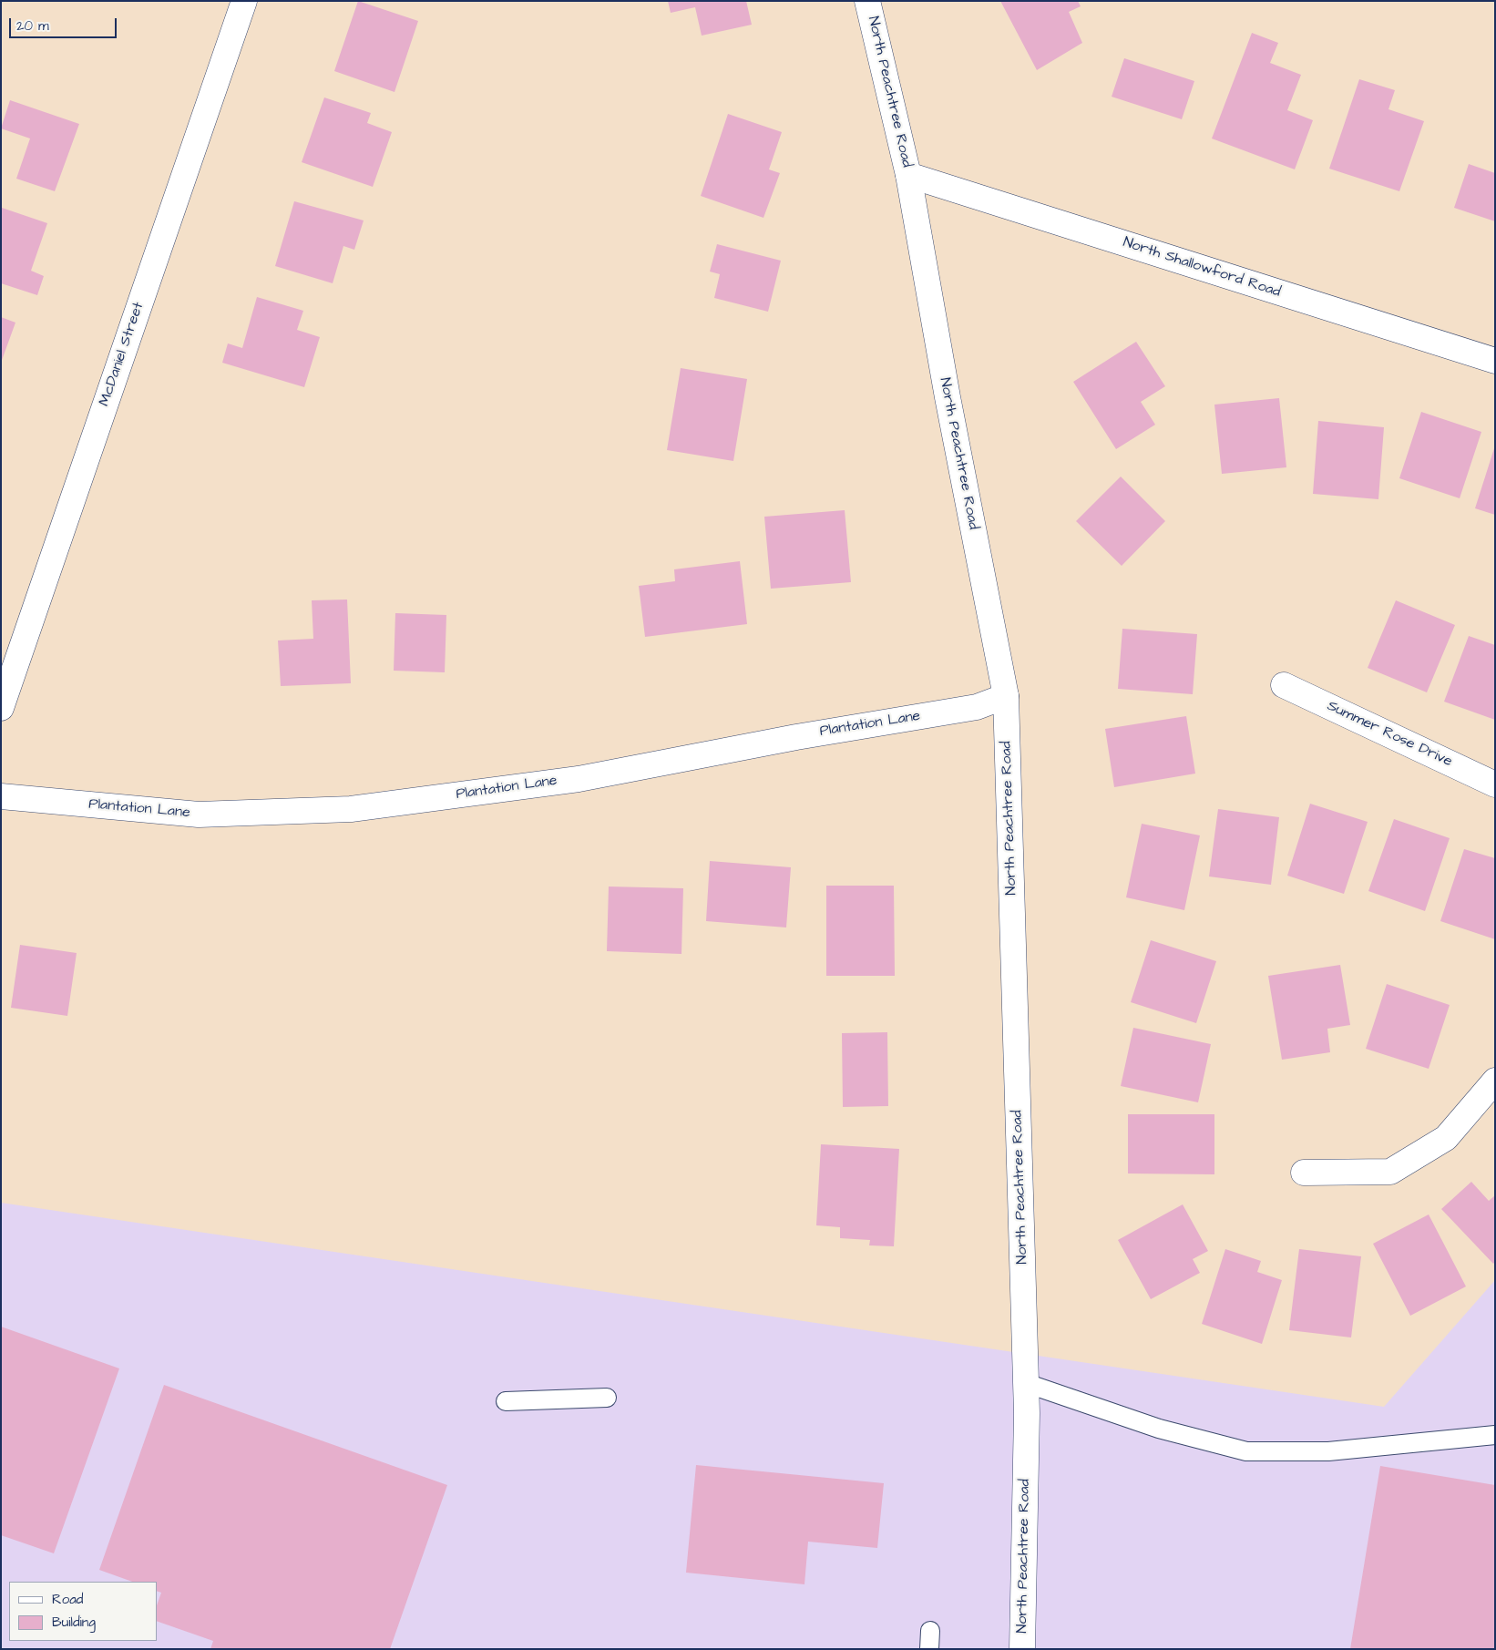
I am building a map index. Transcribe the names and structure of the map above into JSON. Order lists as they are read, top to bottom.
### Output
{
  "streets": {
    "street": [
      "North Peachtree Road",
      "North Shallowford Road",
      "McDaniel Street",
      "Plantation Lane",
      "Summer Rose Drive"
    ]
  },
  "crossings": [
    ["North Peachtree Road", "North Shallowford Road"],
    ["North Peachtree Road", "Plantation Lane"]
  ],
  "legend": ["Road", "Building"],
  "scale_bar": "20 m"
}
